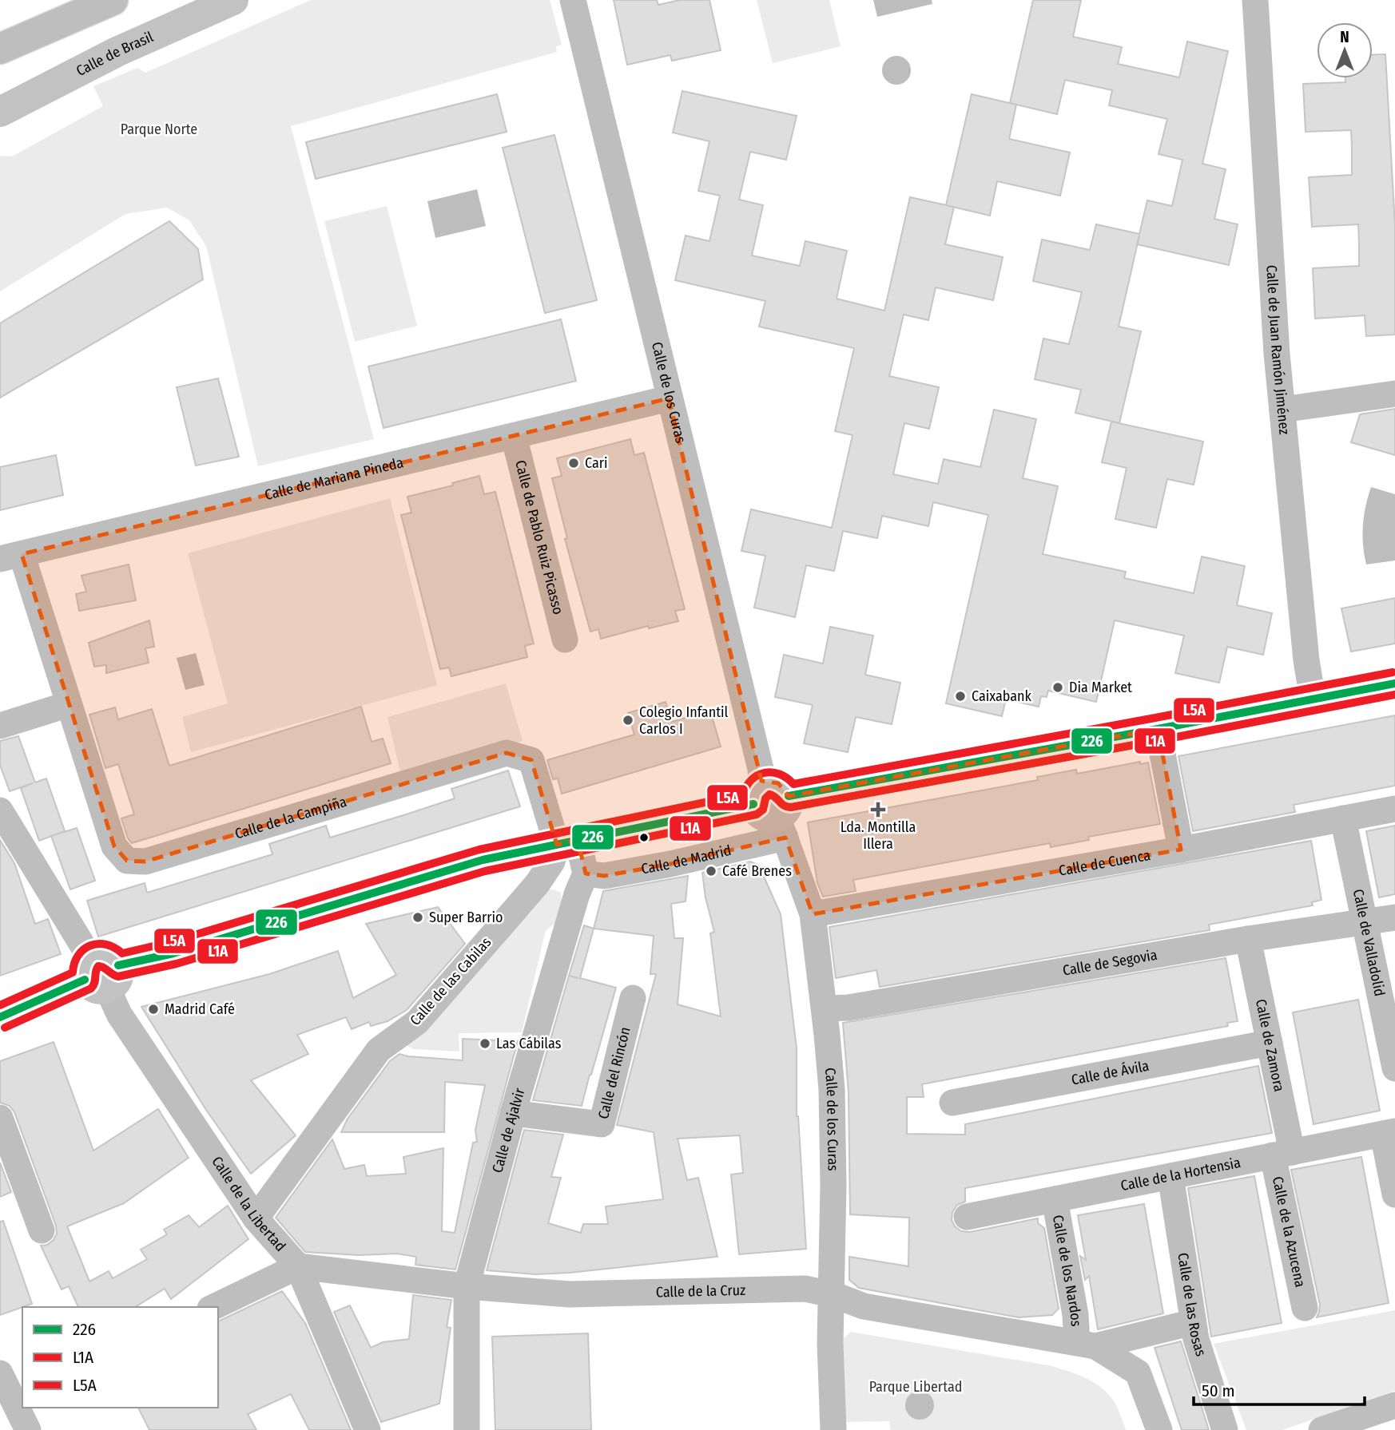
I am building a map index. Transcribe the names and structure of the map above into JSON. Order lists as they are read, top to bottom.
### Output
{
  "streets": {
    "street": [
      "Calle de Brasil",
      "Calle de Juan Ramón Jiménez",
      "Calle de los Curas",
      "Calle de Mariana Pineda",
      "Calle de Pablo Ruiz Picasso",
      "Calle de la Campiña",
      "Calle de Madrid",
      "Calle de Cuenca",
      "Calle de Valladolid",
      "Calle de Segovia",
      "Calle de las Cabilas",
      "Calle de Zamora",
      "Calle del Rincón",
      "Calle de Ávila",
      "Calle de Ajalvir",
      "Calle de la Hortensia",
      "Calle de la Libertad",
      "Calle de la Azucena",
      "Calle de los Nardos",
      "Calle de la Cruz",
      "Calle de las Rosas"
    ]
  },
  "crossings": [
    ["Calle de Juan Ramón Jiménez", "Calle de Madrid"],
    ["Calle de los Curas", "Calle de Mariana Pineda"],
    ["Calle de los Curas", "Calle de Madrid"],
    ["Calle de los Curas", "Calle de Cuenca"],
    ["Calle de los Curas", "Calle de Segovia"],
    ["Calle de los Curas", "Calle de la Cruz"],
    ["Calle de Mariana Pineda", "Calle de Pablo Ruiz Picasso"],
    ["Calle de Mariana Pineda", "Calle de la Campiña"],
    ["Calle de la Campiña", "Calle de Madrid"],
    ["Calle de la Campiña", "Calle de las Cabilas"],
    ["Calle de Madrid", "Calle de las Cabilas"],
    ["Calle de Madrid", "Calle de Ajalvir"],
    ["Calle de Madrid", "Calle de la Libertad"],
    ["Calle de Cuenca", "Calle de Valladolid"],
    ["Calle de Valladolid", "Calle de Segovia"],
    ["Calle de Segovia", "Calle de Zamora"],
    ["Calle de las Cabilas", "Calle de la Libertad"],
    ["Calle de Zamora", "Calle de Ávila"],
    ["Calle de Zamora", "Calle de la Hortensia"],
    ["Calle de Zamora", "Calle de la Azucena"],
    ["Calle del Rincón", "Calle de Ajalvir"],
    ["Calle de Ajalvir", "Calle de la Cruz"],
    ["Calle de la Hortensia", "Calle de la Azucena"],
    ["Calle de la Hortensia", "Calle de los Nardos"],
    ["Calle de la Hortensia", "Calle de las Rosas"],
    ["Calle de la Libertad", "Calle de la Cruz"],
    ["Calle de los Nardos", "Calle de la Cruz"],
    ["Calle de la Cruz", "Calle de las Rosas"]
  ],
  "parks": ["Parque Norte", "Parque Libertad"],
  "places": {
    "other": [
      "Cari",
      "Dia Market",
      "Caixabank",
      "Colegio Infantil Carlos I",
      "Café Brenes",
      "Super Barrio",
      "Madrid Café",
      "Las Cábilas"
    ],
    "health": ["Lda. Montilla Illera"]
  },
  "lines": ["transit line L5A", "transit line 226", "transit line L1A"],
  "legend": ["226", "L1A", "L5A"],
  "scale_bar": "50 m",
  "north": "top"
}
